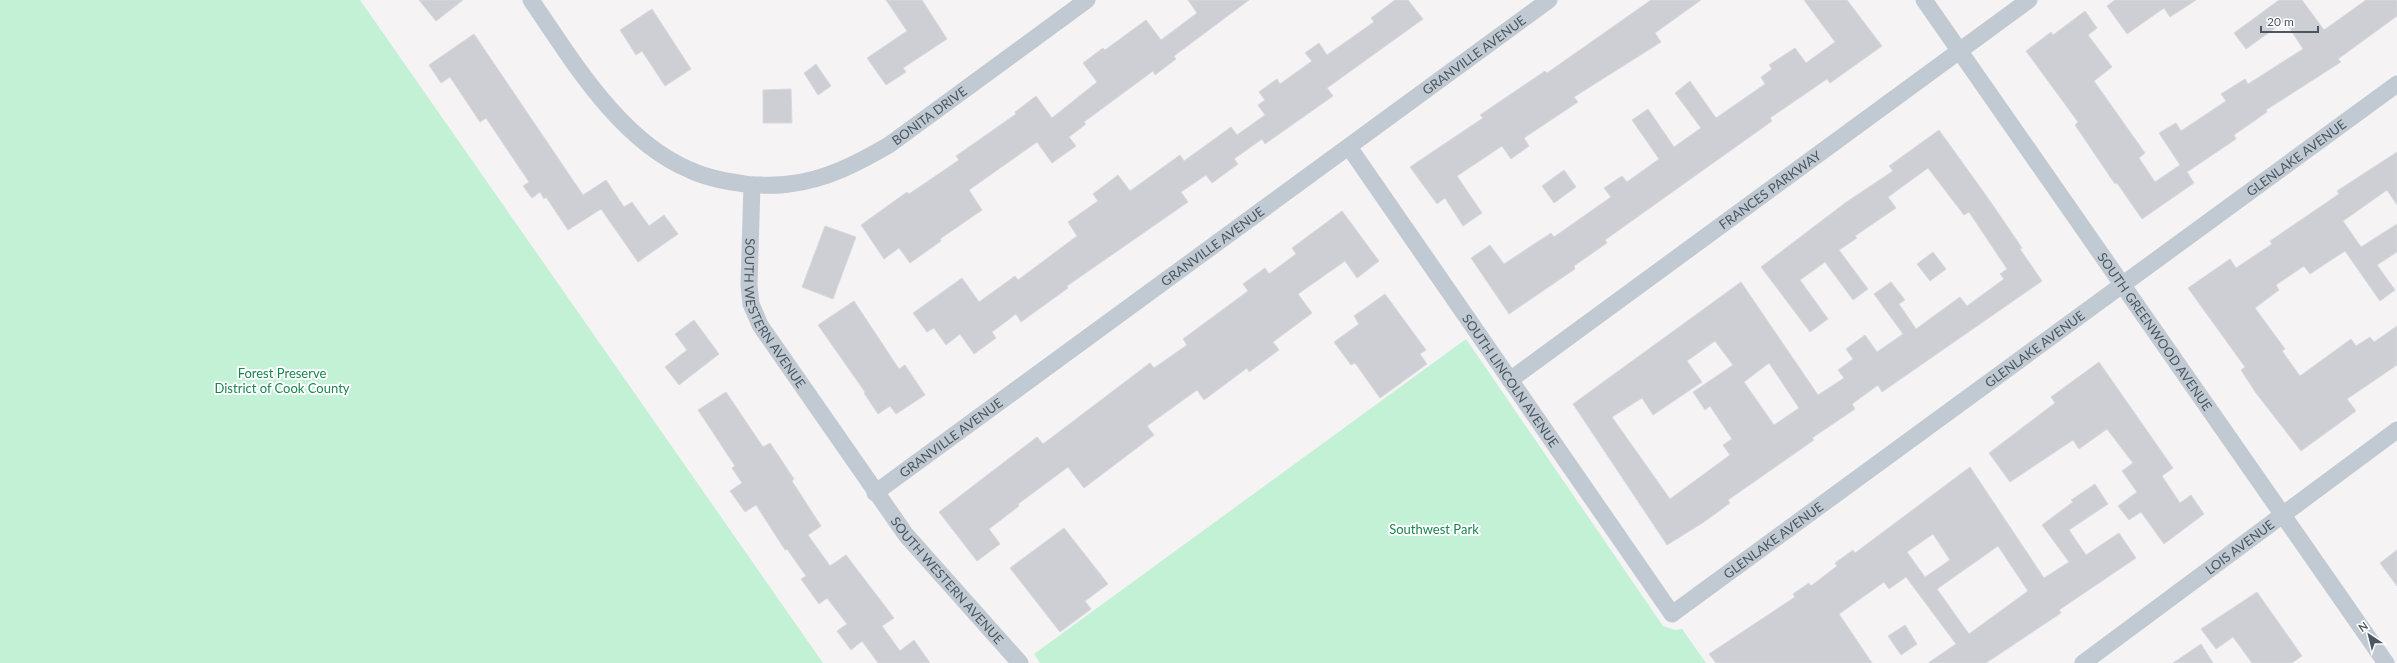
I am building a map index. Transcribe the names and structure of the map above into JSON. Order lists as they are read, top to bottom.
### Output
{
  "streets": {
    "street": [
      "GRANVILLE AVENUE",
      "BONITA DRIVE",
      "GLENLAKE AVENUE",
      "FRANCES PARKWAY",
      "SOUTH WESTERN AVENUE",
      "SOUTH GREENWOOD AVENUE",
      "SOUTH LINCOLN AVENUE",
      "LOIS AVENUE"
    ]
  },
  "crossings": [
    ["GRANVILLE AVENUE", "SOUTH WESTERN AVENUE"],
    ["GRANVILLE AVENUE", "SOUTH LINCOLN AVENUE"],
    ["BONITA DRIVE", "SOUTH WESTERN AVENUE"],
    ["GLENLAKE AVENUE", "SOUTH GREENWOOD AVENUE"],
    ["GLENLAKE AVENUE", "SOUTH LINCOLN AVENUE"],
    ["FRANCES PARKWAY", "SOUTH GREENWOOD AVENUE"],
    ["FRANCES PARKWAY", "SOUTH LINCOLN AVENUE"],
    ["SOUTH GREENWOOD AVENUE", "LOIS AVENUE"]
  ],
  "parks": ["Forest Preserve District of Cook County", "Southwest Park"],
  "scale_bar": "20 m",
  "north": "top left"
}
